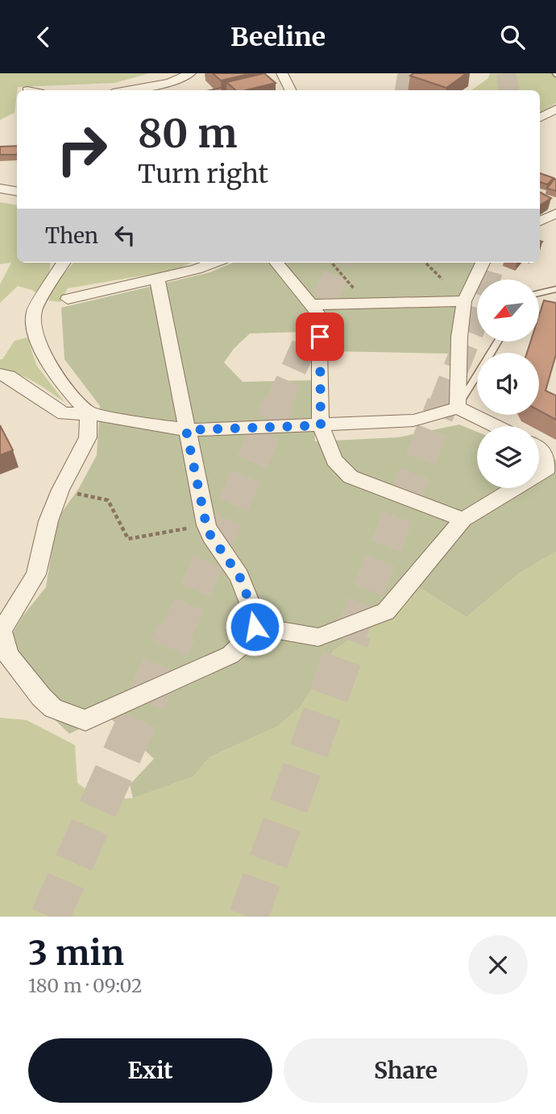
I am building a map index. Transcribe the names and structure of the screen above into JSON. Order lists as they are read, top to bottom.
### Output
{
  "north": "bottom left",
  "page": {
    "header": "Beeline",
    "turn": ["80 m", "Turn right"],
    "then": "Then",
    "heading": ["3 min", "180 m · 09:02"],
    "buttons": ["Exit", "Share"]
  }
}
